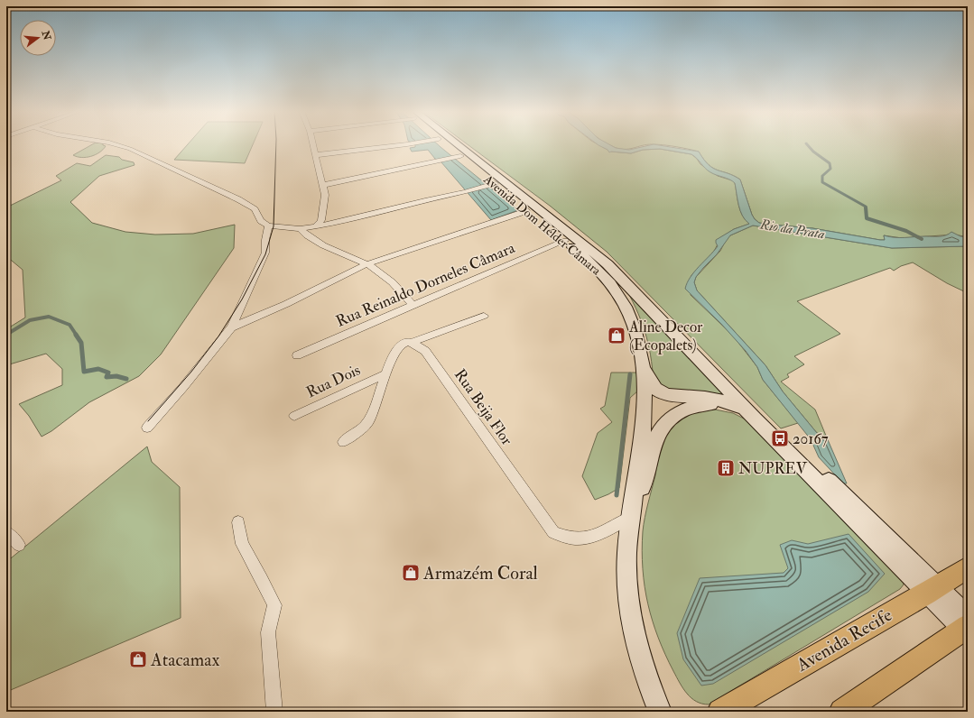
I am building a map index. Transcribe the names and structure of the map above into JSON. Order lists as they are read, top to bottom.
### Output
{
  "streets": {
    "main road": ["Avenida Dom Hélder Câmara", "Avenida Recife"],
    "street": ["Rua Reinaldo Dorneles Câmara", "Rua Dois", "Rua Beija Flor"]
  },
  "crossings": [
    ["Avenida Dom Hélder Câmara", "Rua Reinaldo Dorneles Câmara"],
    ["Avenida Dom Hélder Câmara", "Rua Beija Flor"],
    ["Avenida Dom Hélder Câmara", "Avenida Recife"]
  ],
  "water": ["Rio da Prata"],
  "places": {
    "shop": ["Aline Decor (Ecopalets)", "Armazém Coral", "Atacamax"],
    "bus stop": ["20167"],
    "building": ["NUPREV"]
  },
  "north": "right"
}
